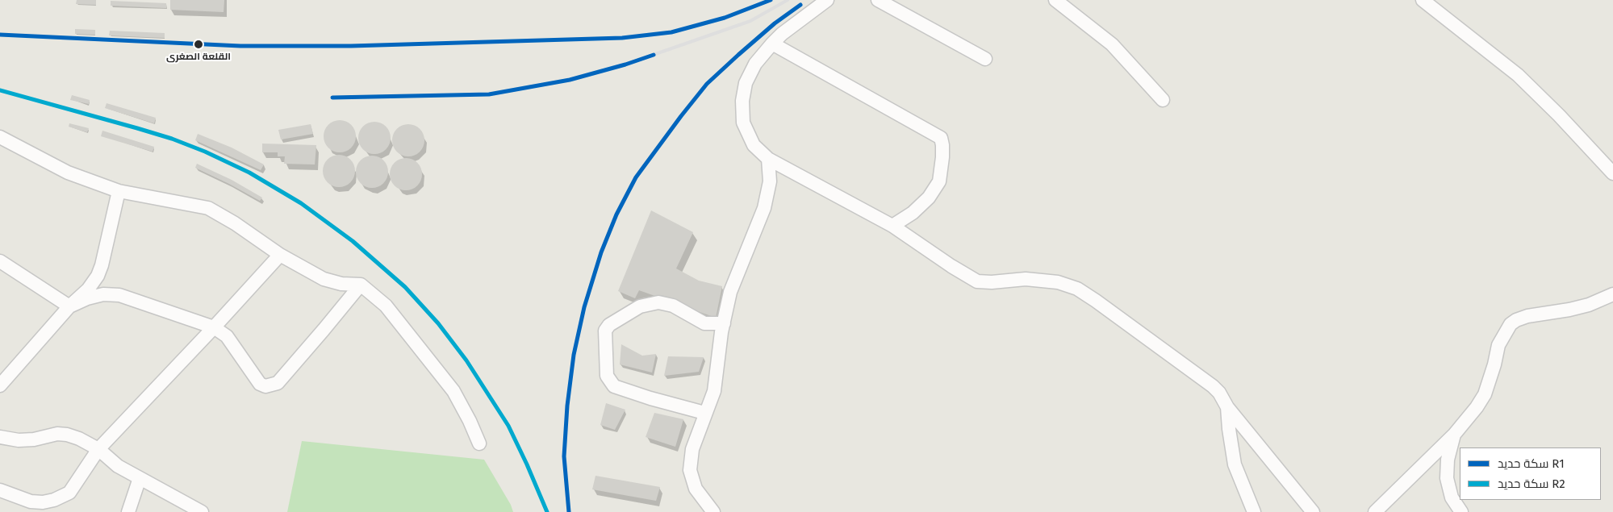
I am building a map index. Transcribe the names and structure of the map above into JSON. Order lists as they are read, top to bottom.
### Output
{
  "places": ["القلعة الصغرى"],
  "lines": ["rail line R1", "rail line R2"],
  "legend": ["سكة حديد R1", "سكة حديد R2"]
}
